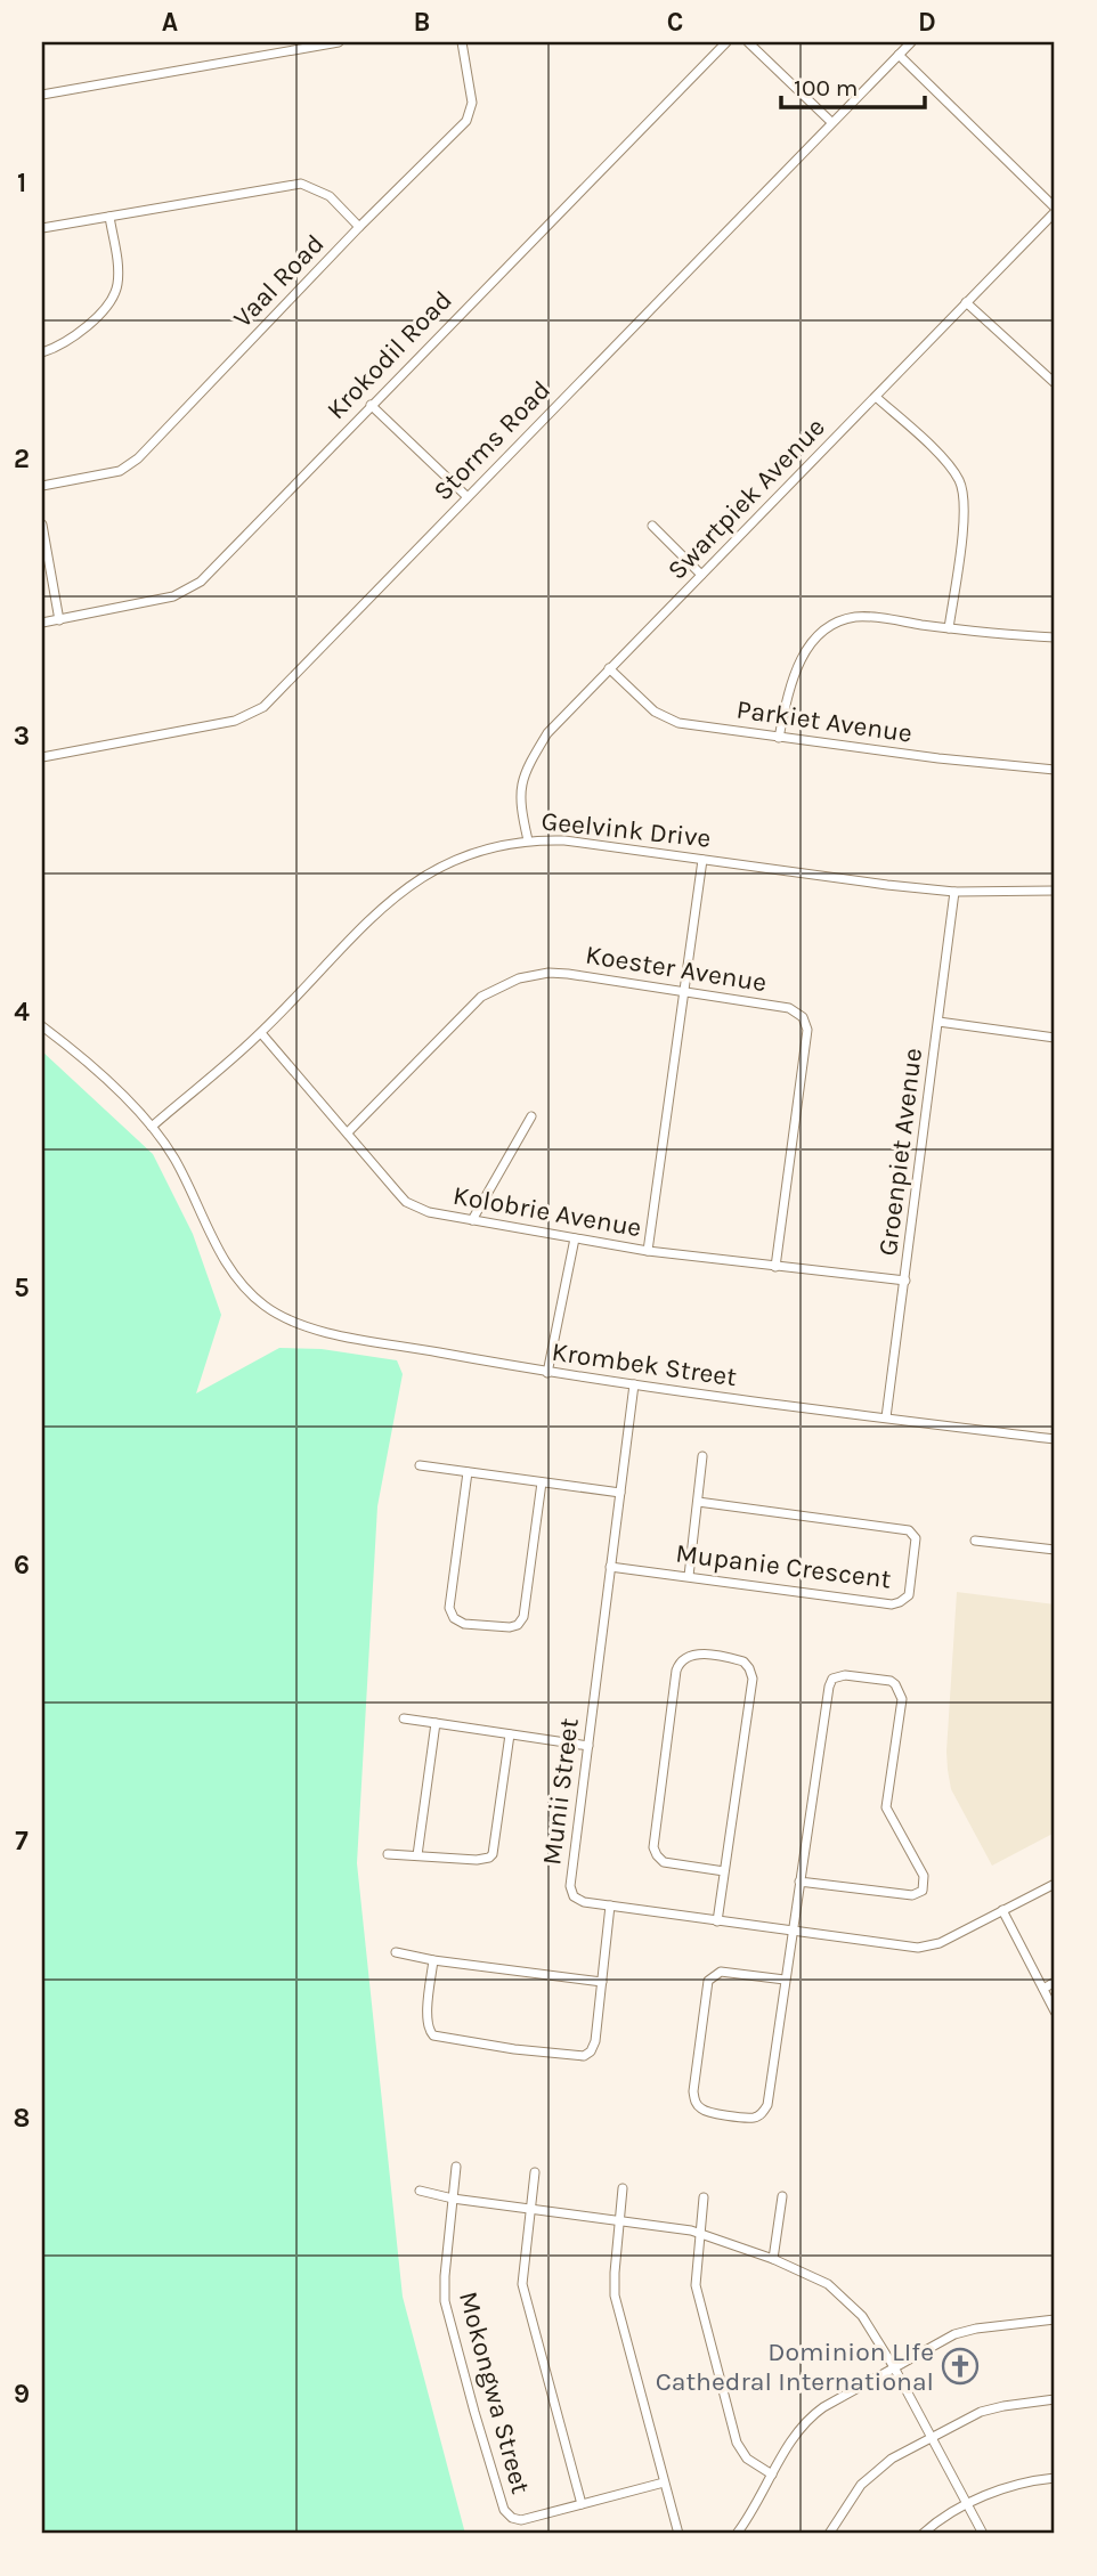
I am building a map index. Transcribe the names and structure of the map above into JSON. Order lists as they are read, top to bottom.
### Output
{
  "streets": {
    "street": [
      "Vaal Road",
      "Krokodil Road",
      "Storms Road",
      "Swartpiek Avenue",
      "Parkiet Avenue",
      "Geelvink Drive",
      "Koester Avenue",
      "Groenpiet Avenue",
      "Kolobrie Avenue",
      "Krombek Street",
      "Mupanie Crescent",
      "Munii Street",
      "Mokongwa Street"
    ]
  },
  "crossings": [
    ["Swartpiek Avenue", "Parkiet Avenue"],
    ["Swartpiek Avenue", "Geelvink Drive"],
    ["Geelvink Drive", "Groenpiet Avenue"],
    ["Geelvink Drive", "Kolobrie Avenue"],
    ["Geelvink Drive", "Krombek Street"],
    ["Koester Avenue", "Kolobrie Avenue"],
    ["Groenpiet Avenue", "Kolobrie Avenue"],
    ["Groenpiet Avenue", "Krombek Street"],
    ["Krombek Street", "Munii Street"],
    ["Mupanie Crescent", "Munii Street"]
  ],
  "places": {
    "church": ["Dominion LIfe Cathedral International"]
  },
  "scale_bar": "100 m",
  "grid": {
    "columns": [
      "A",
      "B",
      "C",
      "D"
    ],
    "rows": [
      "1",
      "2",
      "3",
      "4",
      "5",
      "6",
      "7",
      "8",
      "9"
    ]
  }
}
